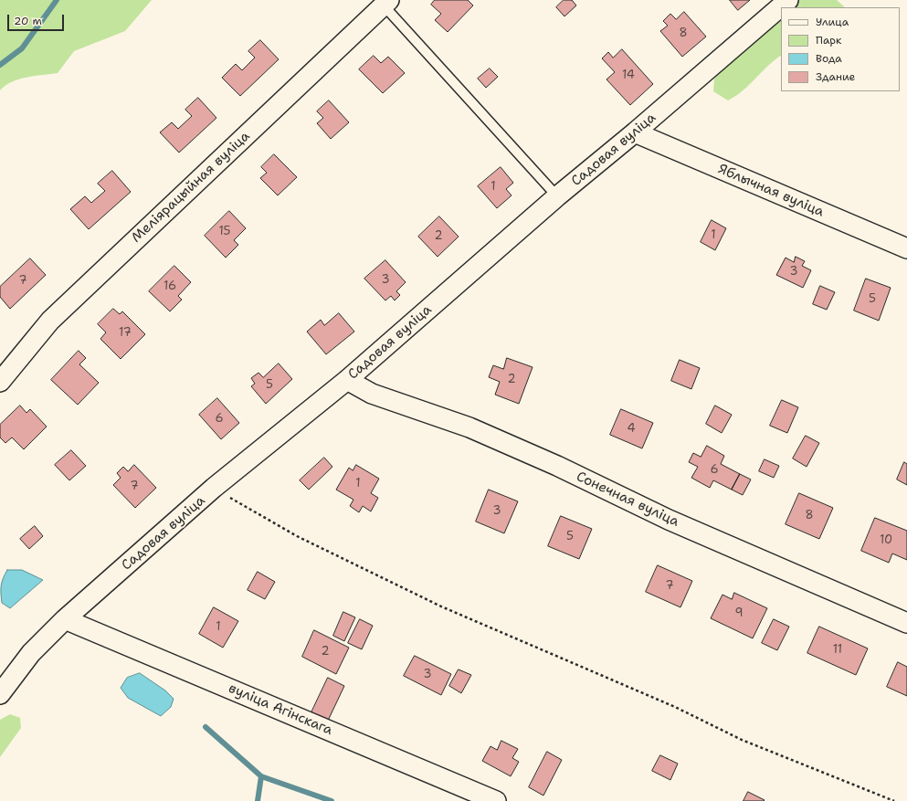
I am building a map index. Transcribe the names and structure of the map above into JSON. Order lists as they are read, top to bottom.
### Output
{
  "streets": {
    "street": [
      "Садовая вуліца",
      "Меліярацыйная вуліца",
      "Яблычная вуліца",
      "Сонечная вуліца",
      "вуліца Агінскага"
    ]
  },
  "crossings": [
    ["Садовая вуліца", "Яблычная вуліца"],
    ["Садовая вуліца", "Сонечная вуліца"],
    ["Садовая вуліца", "вуліца Агінскага"]
  ],
  "house_numbers": [
    "8",
    "14",
    "1",
    "15",
    "1",
    "2",
    "3",
    "3",
    "7",
    "16",
    "5",
    "17",
    "2",
    "5",
    "6",
    "4",
    "6",
    "1",
    "7",
    "3",
    "8",
    "5",
    "10",
    "7",
    "9",
    "1",
    "11",
    "2",
    "3"
  ],
  "legend": [
    "Улица",
    "Парк",
    "Вода",
    "Здание"
  ],
  "scale_bar": "20 m"
}
